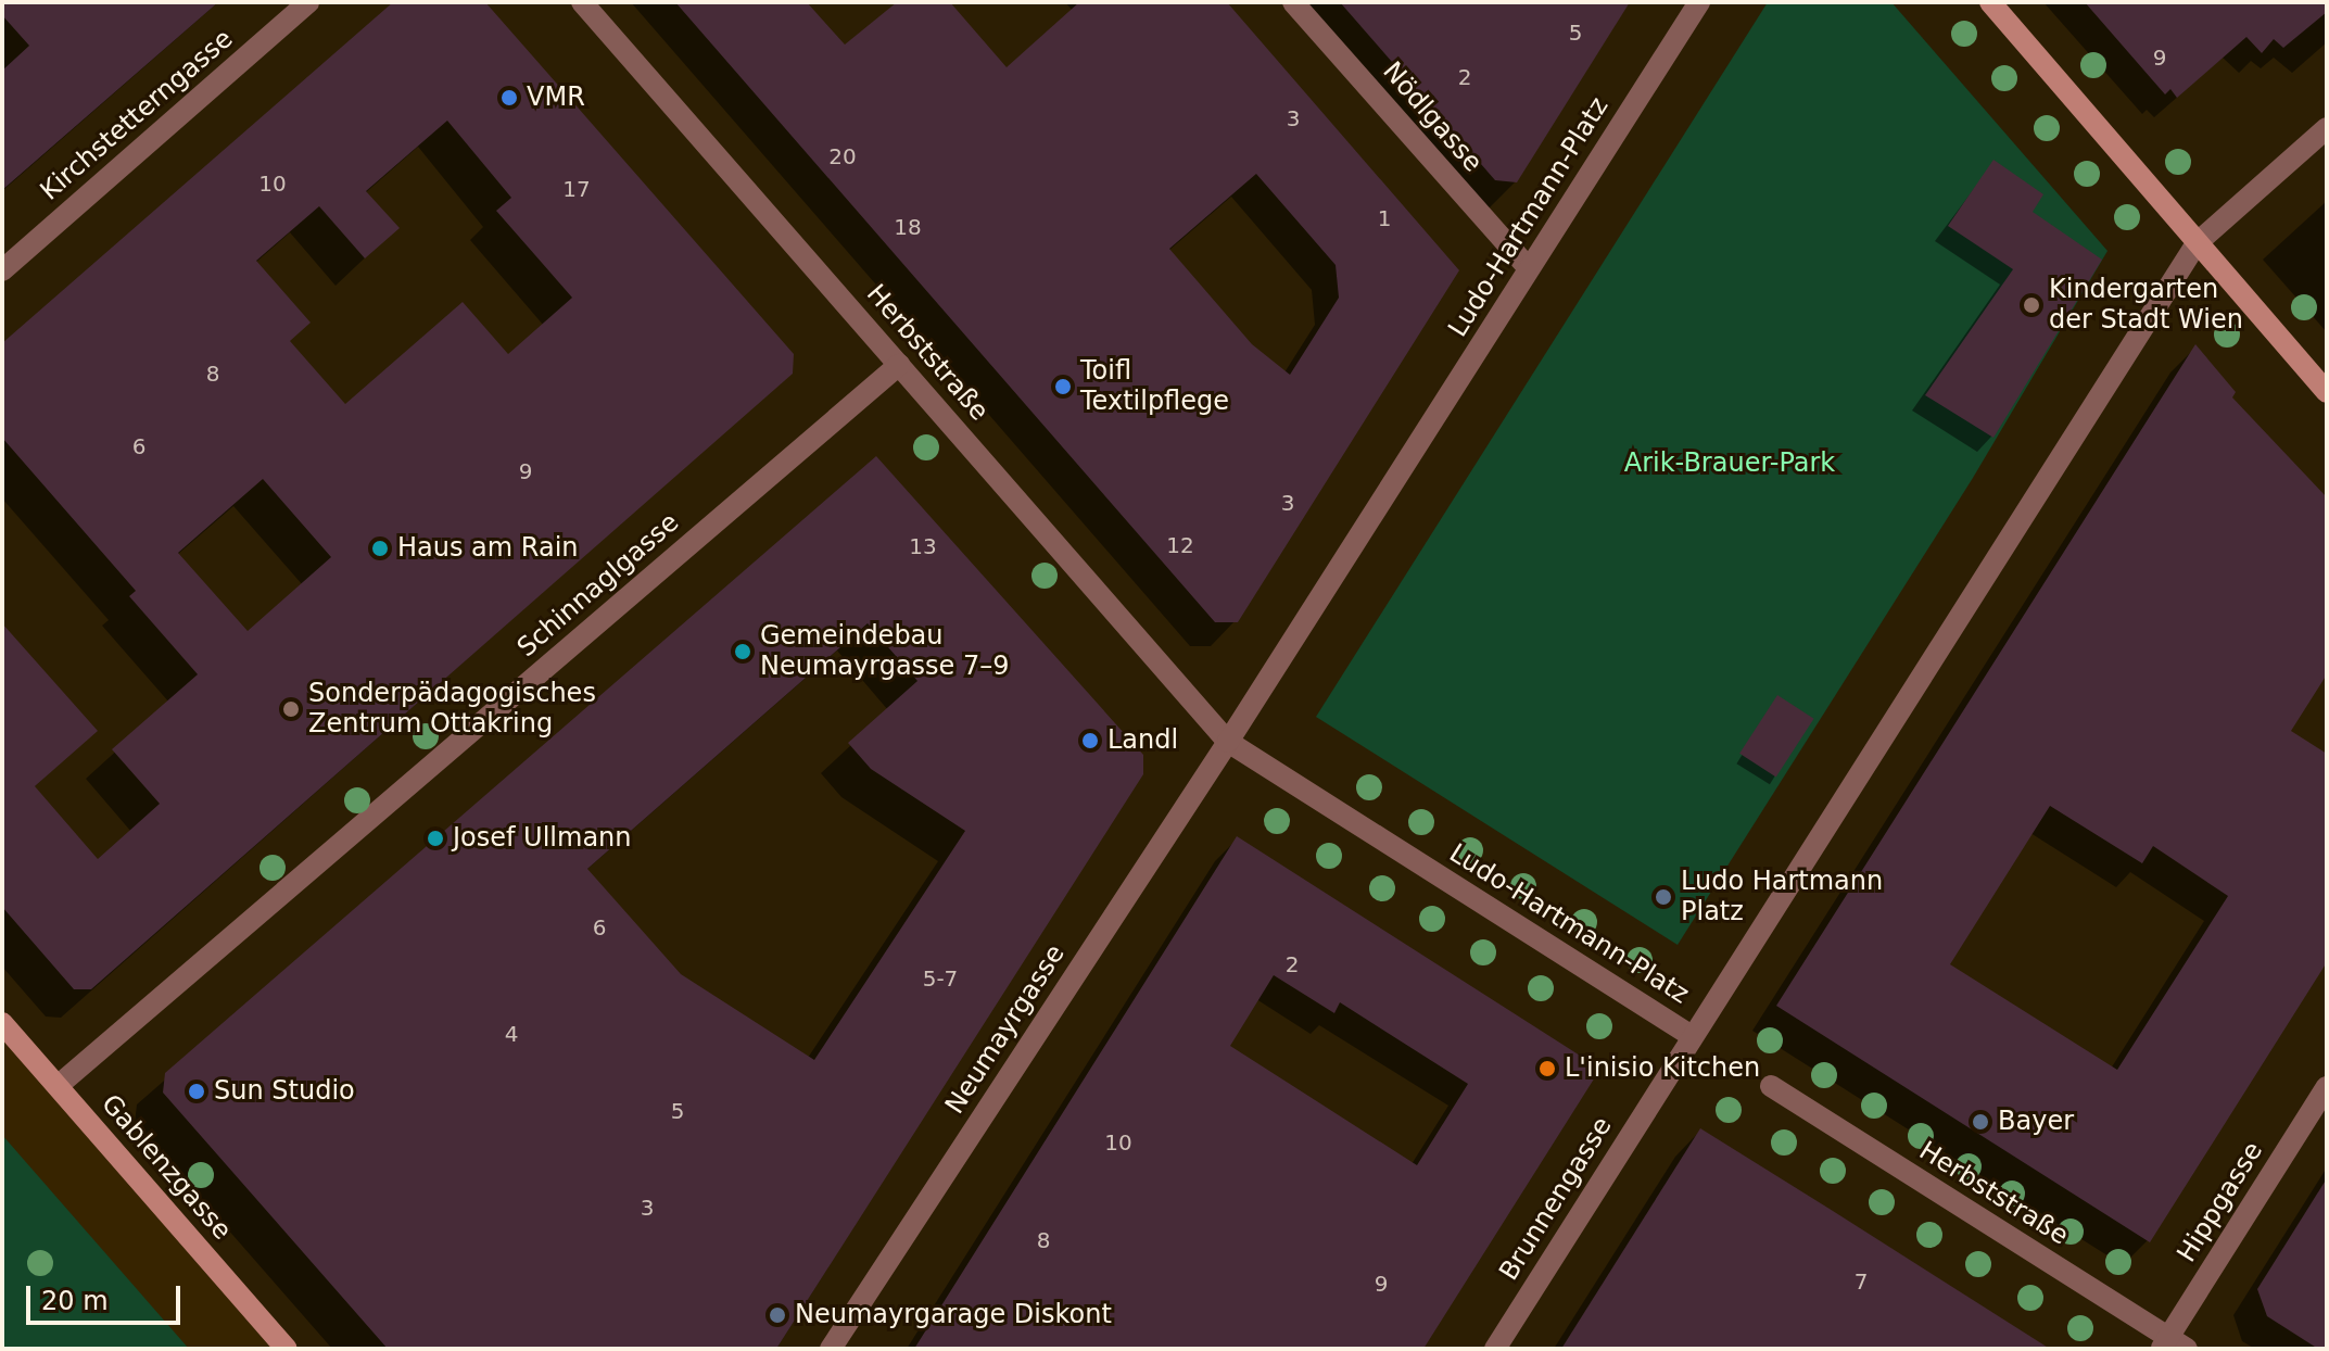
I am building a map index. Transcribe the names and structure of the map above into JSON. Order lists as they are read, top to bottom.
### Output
{
  "streets": {
    "main road": ["Gablenzgasse"],
    "street": [
      "Kirchstetterngasse",
      "Nödlgasse",
      "Ludo-Hartmann-Platz",
      "Herbststraße",
      "Schinnaglgasse",
      "Neumayrgasse",
      "Brunnengasse",
      "Hippgasse"
    ]
  },
  "crossings": [
    ["Nödlgasse", "Ludo-Hartmann-Platz"],
    ["Ludo-Hartmann-Platz", "Herbststraße"],
    ["Ludo-Hartmann-Platz", "Neumayrgasse"],
    ["Ludo-Hartmann-Platz", "Brunnengasse"],
    ["Herbststraße", "Schinnaglgasse"],
    ["Herbststraße", "Neumayrgasse"],
    ["Herbststraße", "Hippgasse"],
    ["Schinnaglgasse", "Gablenzgasse"]
  ],
  "parks": ["Arik-Brauer-Park"],
  "places": [
    "VMR",
    "Kindergarten der Stadt Wien",
    "Toifl Textilpflege",
    "Haus am Rain",
    "Gemeindebau Neumayrgasse 7–9",
    "Sonderpädagogisches Zentrum Ottakring",
    "Landl",
    "Josef Ullmann",
    "Ludo Hartmann Platz",
    "L'inisio Kitchen",
    "Sun Studio",
    "Bayer",
    "Neumayrgarage Diskont"
  ],
  "house_numbers": [
    "5",
    "9",
    "2",
    "3",
    "20",
    "10",
    "17",
    "1",
    "18",
    "8",
    "6",
    "9",
    "3",
    "12",
    "13",
    "6",
    "2",
    "5-7",
    "4",
    "5",
    "10",
    "3",
    "8",
    "7",
    "9"
  ],
  "scale_bar": "20 m"
}
